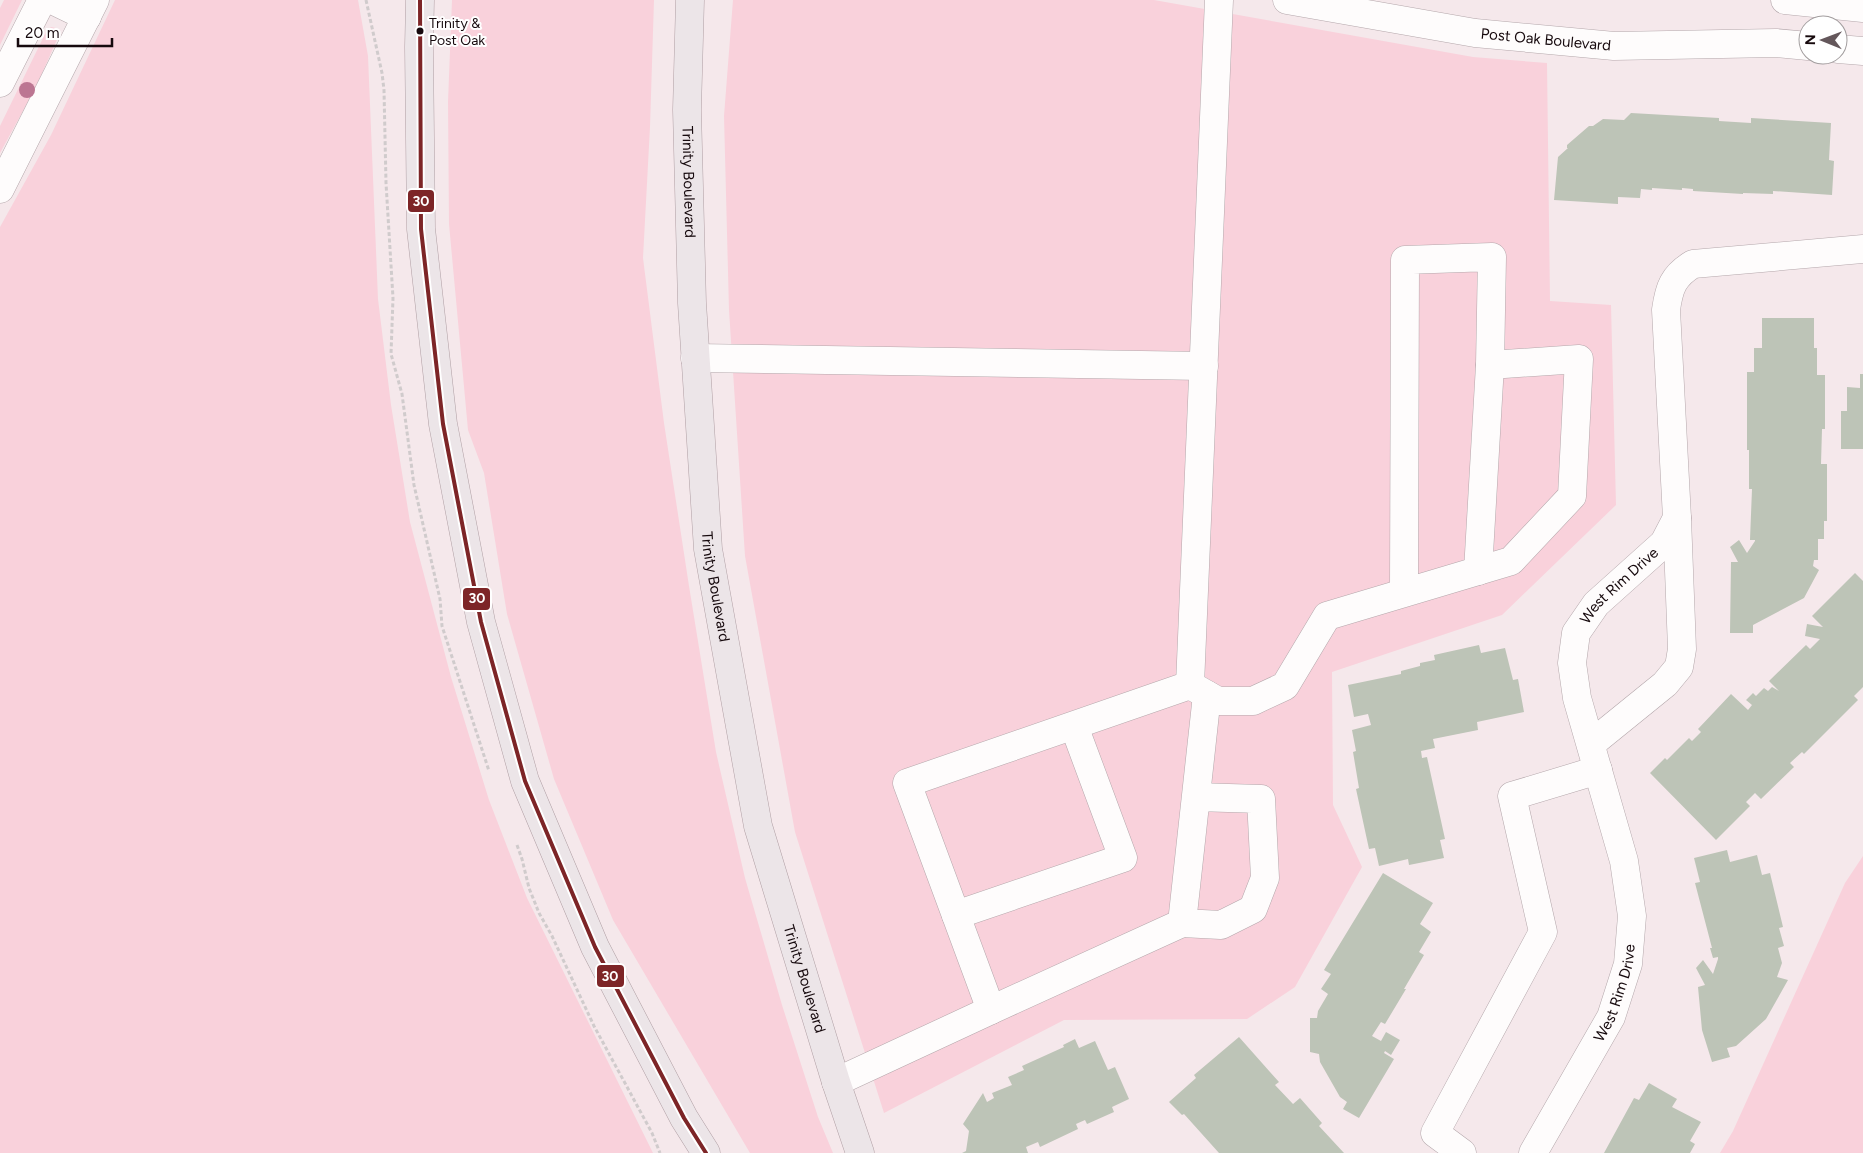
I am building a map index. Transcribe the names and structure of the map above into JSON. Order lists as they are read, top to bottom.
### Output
{
  "streets": {
    "main road": ["Trinity Boulevard"],
    "street": ["Post Oak Boulevard", "West Rim Drive"]
  },
  "places": ["Trinity & Post Oak"],
  "lines": ["transit line 30"],
  "scale_bar": "20 m",
  "north": "left"
}
